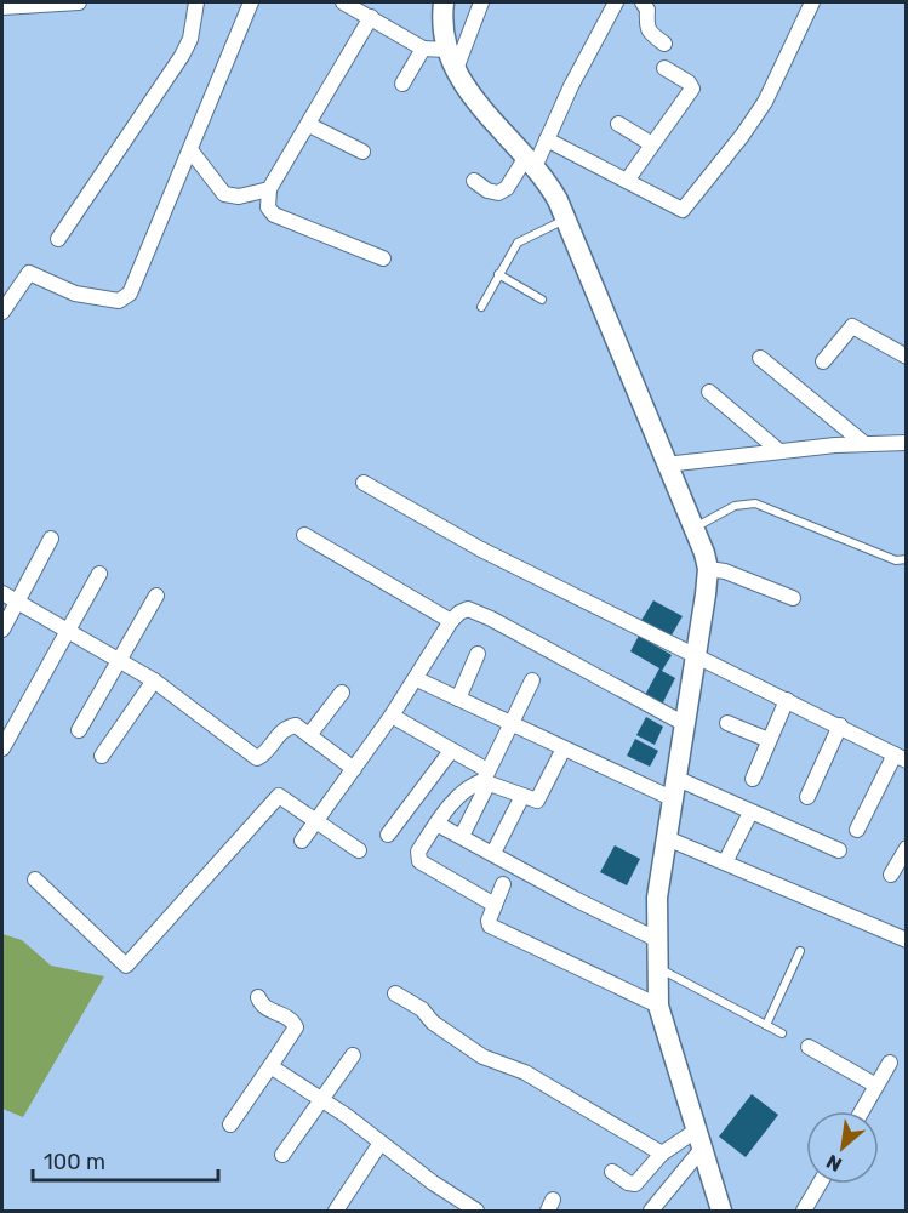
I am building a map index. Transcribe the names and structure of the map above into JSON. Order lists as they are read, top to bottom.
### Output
{
  "scale_bar": "100 m",
  "north": "bottom left"
}
